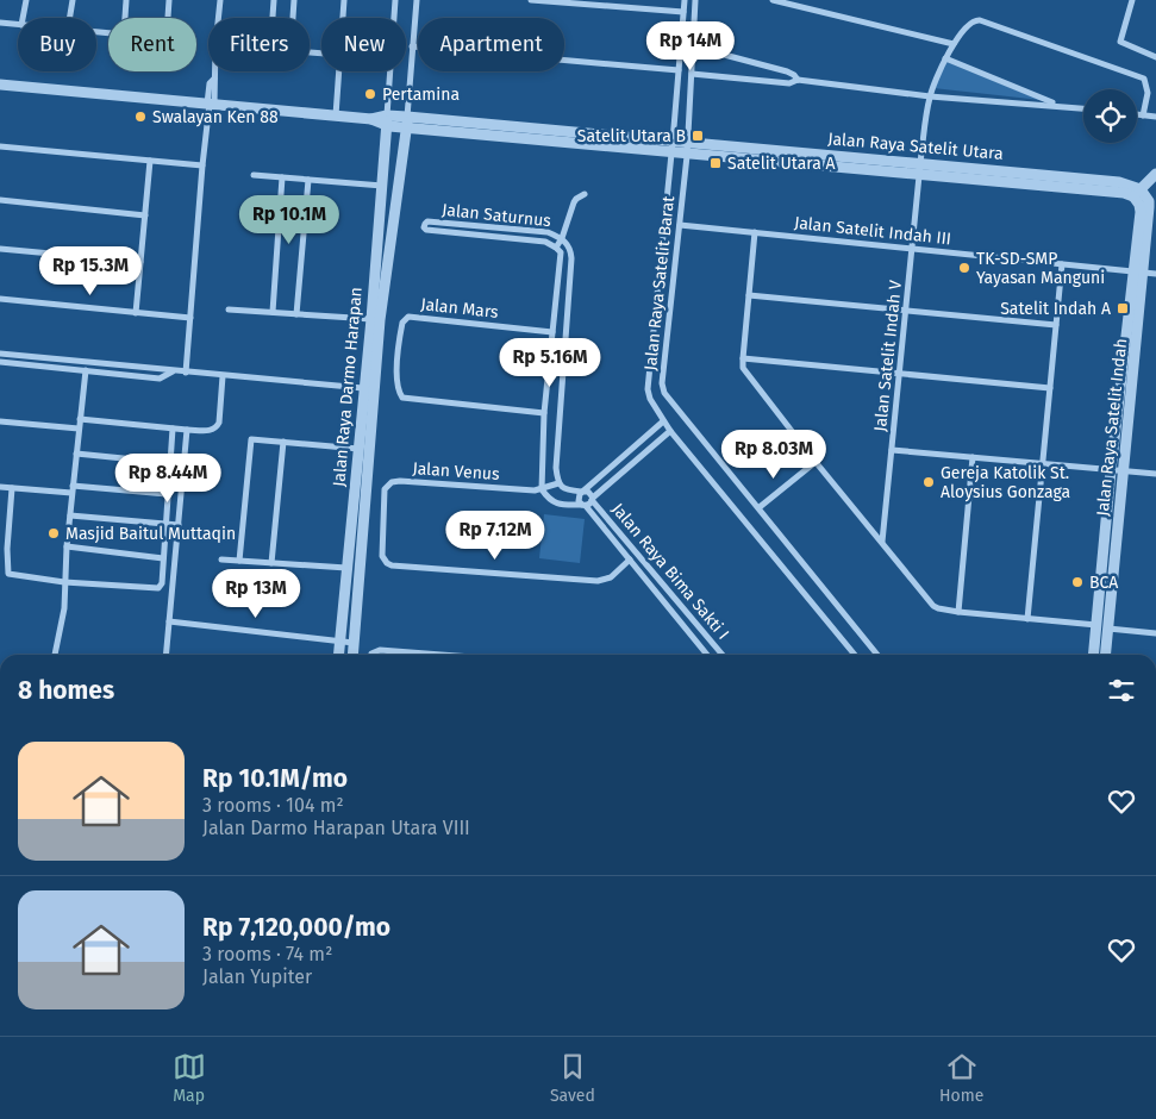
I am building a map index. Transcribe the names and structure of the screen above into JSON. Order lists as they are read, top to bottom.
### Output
{
  "streets": {
    "street": [
      "Jalan Raya Satelit Utara",
      "Jalan Saturnus",
      "Jalan Satelit Indah III",
      "Jalan Raya Satelit Barat",
      "Jalan Mars",
      "Jalan Satelit Indah V",
      "Jalan Raya Darmo Harapan",
      "Jalan Raya Satelit Indah",
      "Jalan Venus",
      "Jalan Raya Bima Sakti I"
    ]
  },
  "crossings": [
    ["Jalan Raya Satelit Utara", "Jalan Raya Satelit Barat"],
    ["Jalan Raya Satelit Utara", "Jalan Satelit Indah V"],
    ["Jalan Raya Satelit Utara", "Jalan Raya Darmo Harapan"],
    ["Jalan Raya Satelit Utara", "Jalan Raya Satelit Indah"],
    ["Jalan Satelit Indah III", "Jalan Raya Satelit Barat"],
    ["Jalan Satelit Indah III", "Jalan Satelit Indah V"],
    ["Jalan Satelit Indah III", "Jalan Raya Satelit Indah"],
    ["Jalan Venus", "Jalan Raya Bima Sakti I"]
  ],
  "places": {
    "other": [
      "Pertamina",
      "Swalayan Ken 88",
      "TK-SD-SMP Yayasan Manguni",
      "Gereja Katolik St. Aloysius Gonzaga",
      "Masjid Baitul Muttaqin",
      "BCA"
    ],
    "transit": ["Satelit Utara B", "Satelit Utara A", "Satelit Indah A"]
  },
  "page": {
    "chip": [
      "Buy",
      "Rent",
      "Filters",
      "New",
      "Apartment"
    ],
    "price": [
      "Rp 14M",
      "Rp 10.1M",
      "Rp 15.3M",
      "Rp 5.16M",
      "Rp 8.03M",
      "Rp 8.44M",
      "Rp 7.12M",
      "Rp 13M"
    ],
    "heading": "8 homes",
    "list": [
      {
        "name": "Rp 10.1M/mo",
        "note": "3 rooms · 104 m² · Jalan Darmo Harapan Utara VIII"
      },
      {
        "name": "Rp 7,120,000/mo",
        "note": "3 rooms · 74 m² · Jalan Yupiter"
      }
    ],
    "tabs": ["Map", "Saved", "Home"]
  }
}
